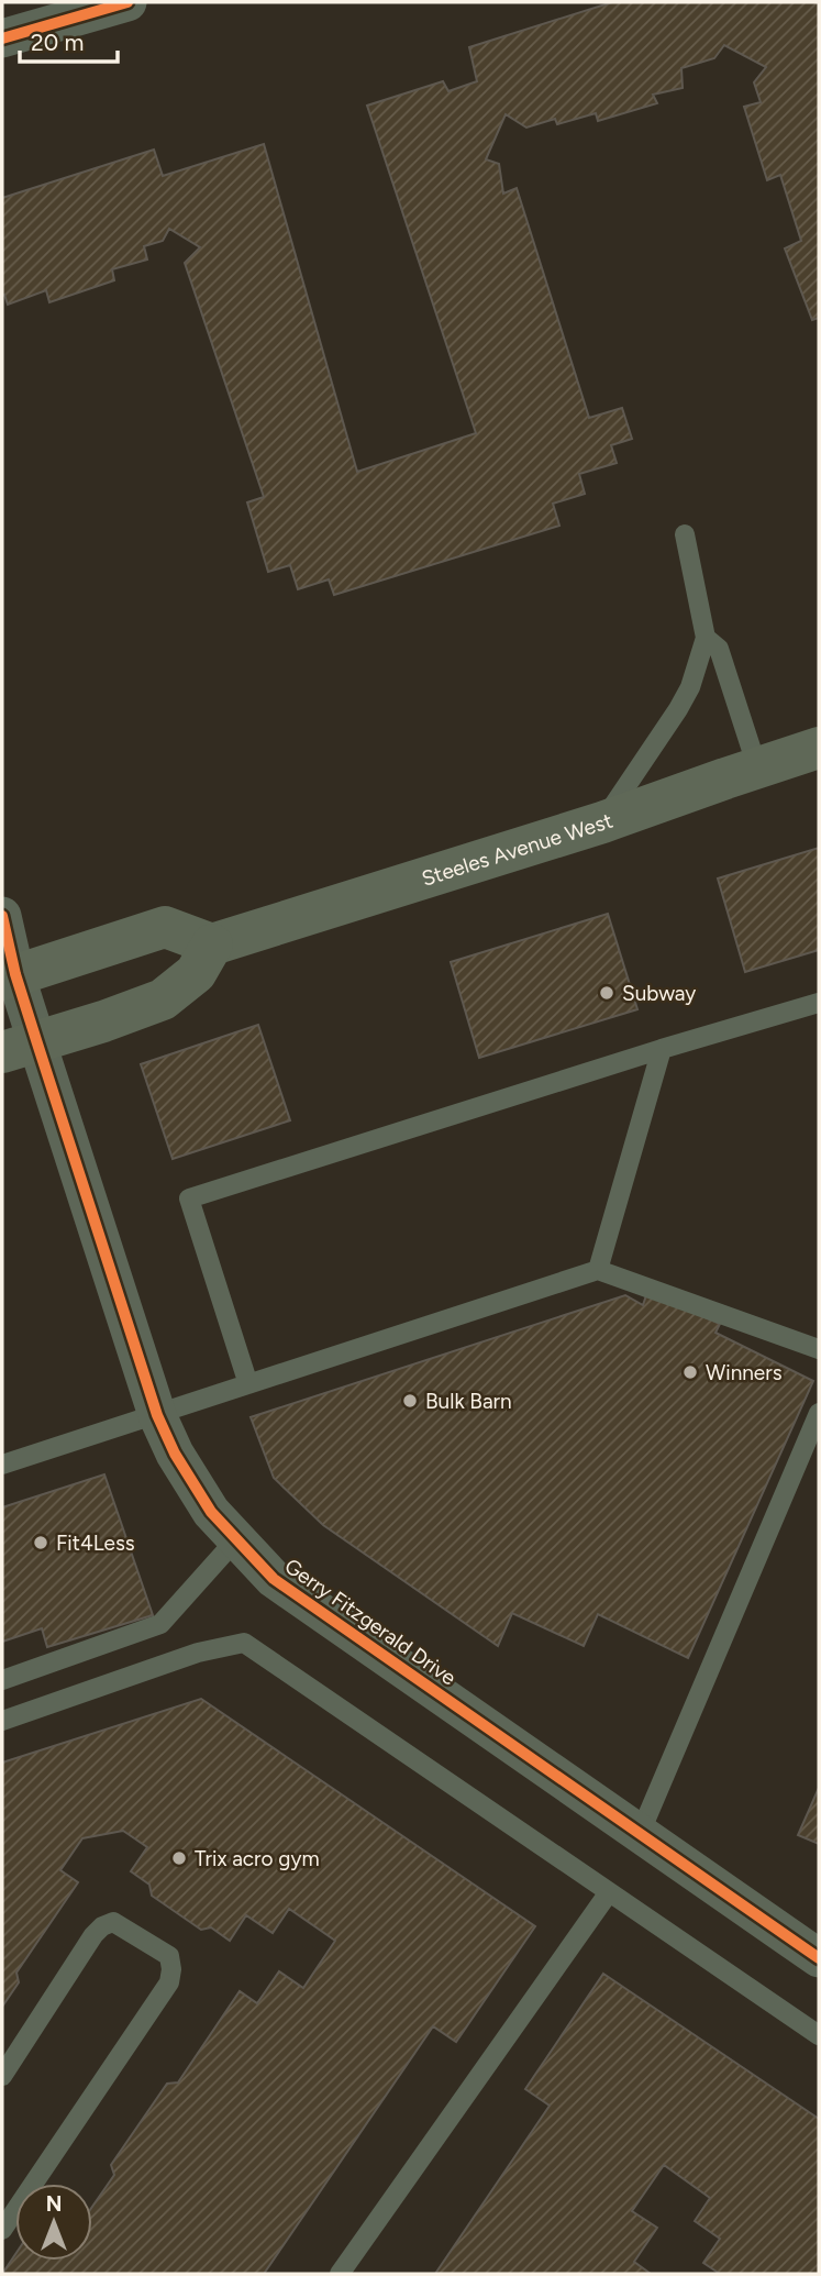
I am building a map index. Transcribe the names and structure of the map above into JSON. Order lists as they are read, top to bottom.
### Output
{
  "streets": {
    "main road": ["Steeles Avenue West"],
    "street": ["Gerry Fitzgerald Drive"]
  },
  "places": [
    "Subway",
    "Winners",
    "Bulk Barn",
    "Fit4Less",
    "Trix acro gym"
  ],
  "scale_bar": "20 m",
  "north": "top"
}
